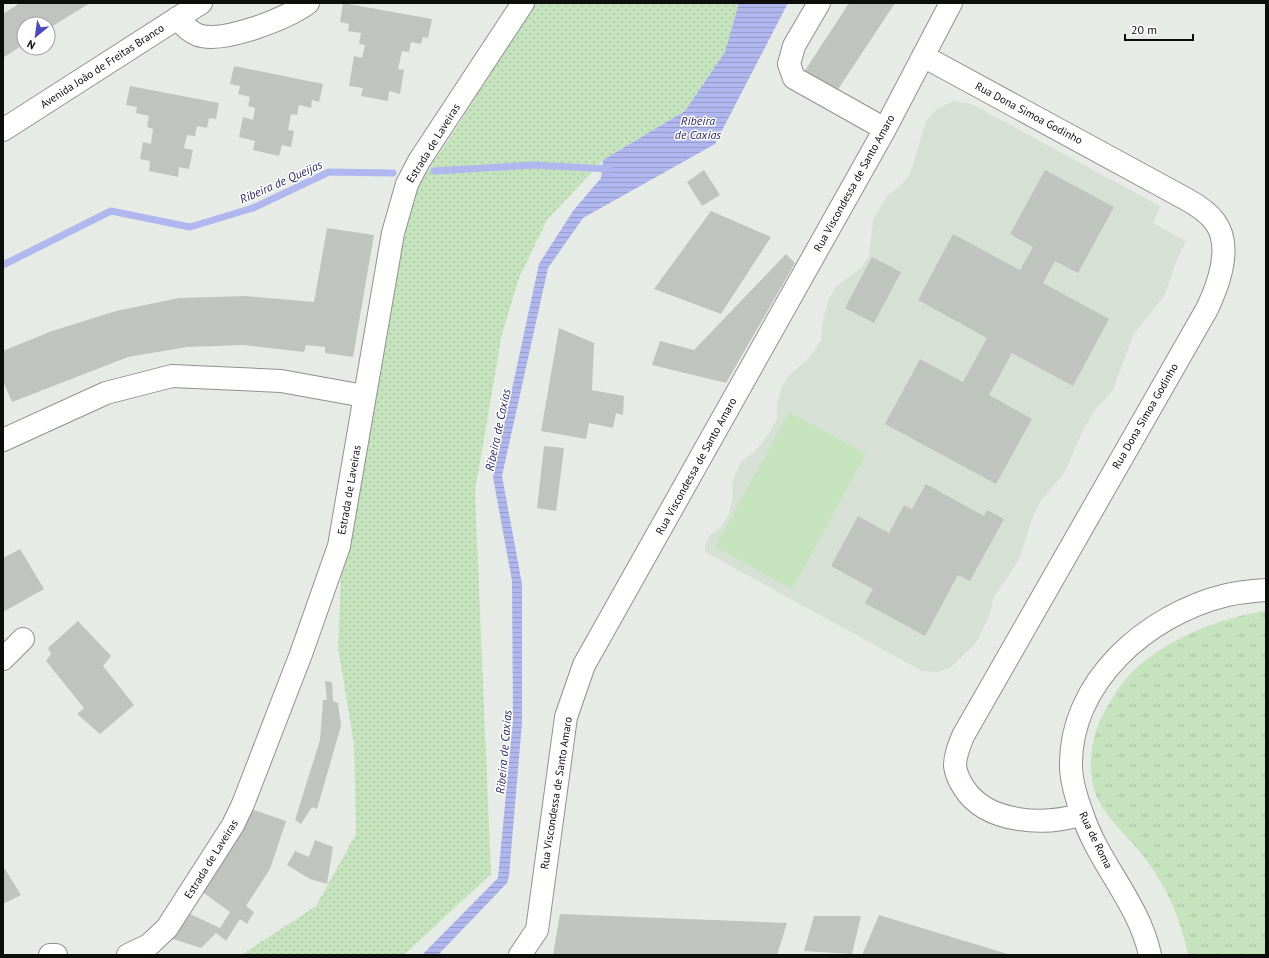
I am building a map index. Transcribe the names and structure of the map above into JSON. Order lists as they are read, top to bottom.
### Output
{
  "streets": {
    "street": [
      "Avenida João de Freitas Branco",
      "Rua Dona Simoa Godinho",
      "Estrada de Laveiras",
      "Rua Viscondessa de Santo Amaro",
      "Rua de Roma"
    ]
  },
  "crossings": [
    ["Rua Dona Simoa Godinho", "Rua Viscondessa de Santo Amaro"],
    ["Rua Dona Simoa Godinho", "Rua de Roma"]
  ],
  "water": ["Ribeira de Caxias", "Ribeira de Queijas"],
  "scale_bar": "20 m",
  "north": "bottom left"
}
